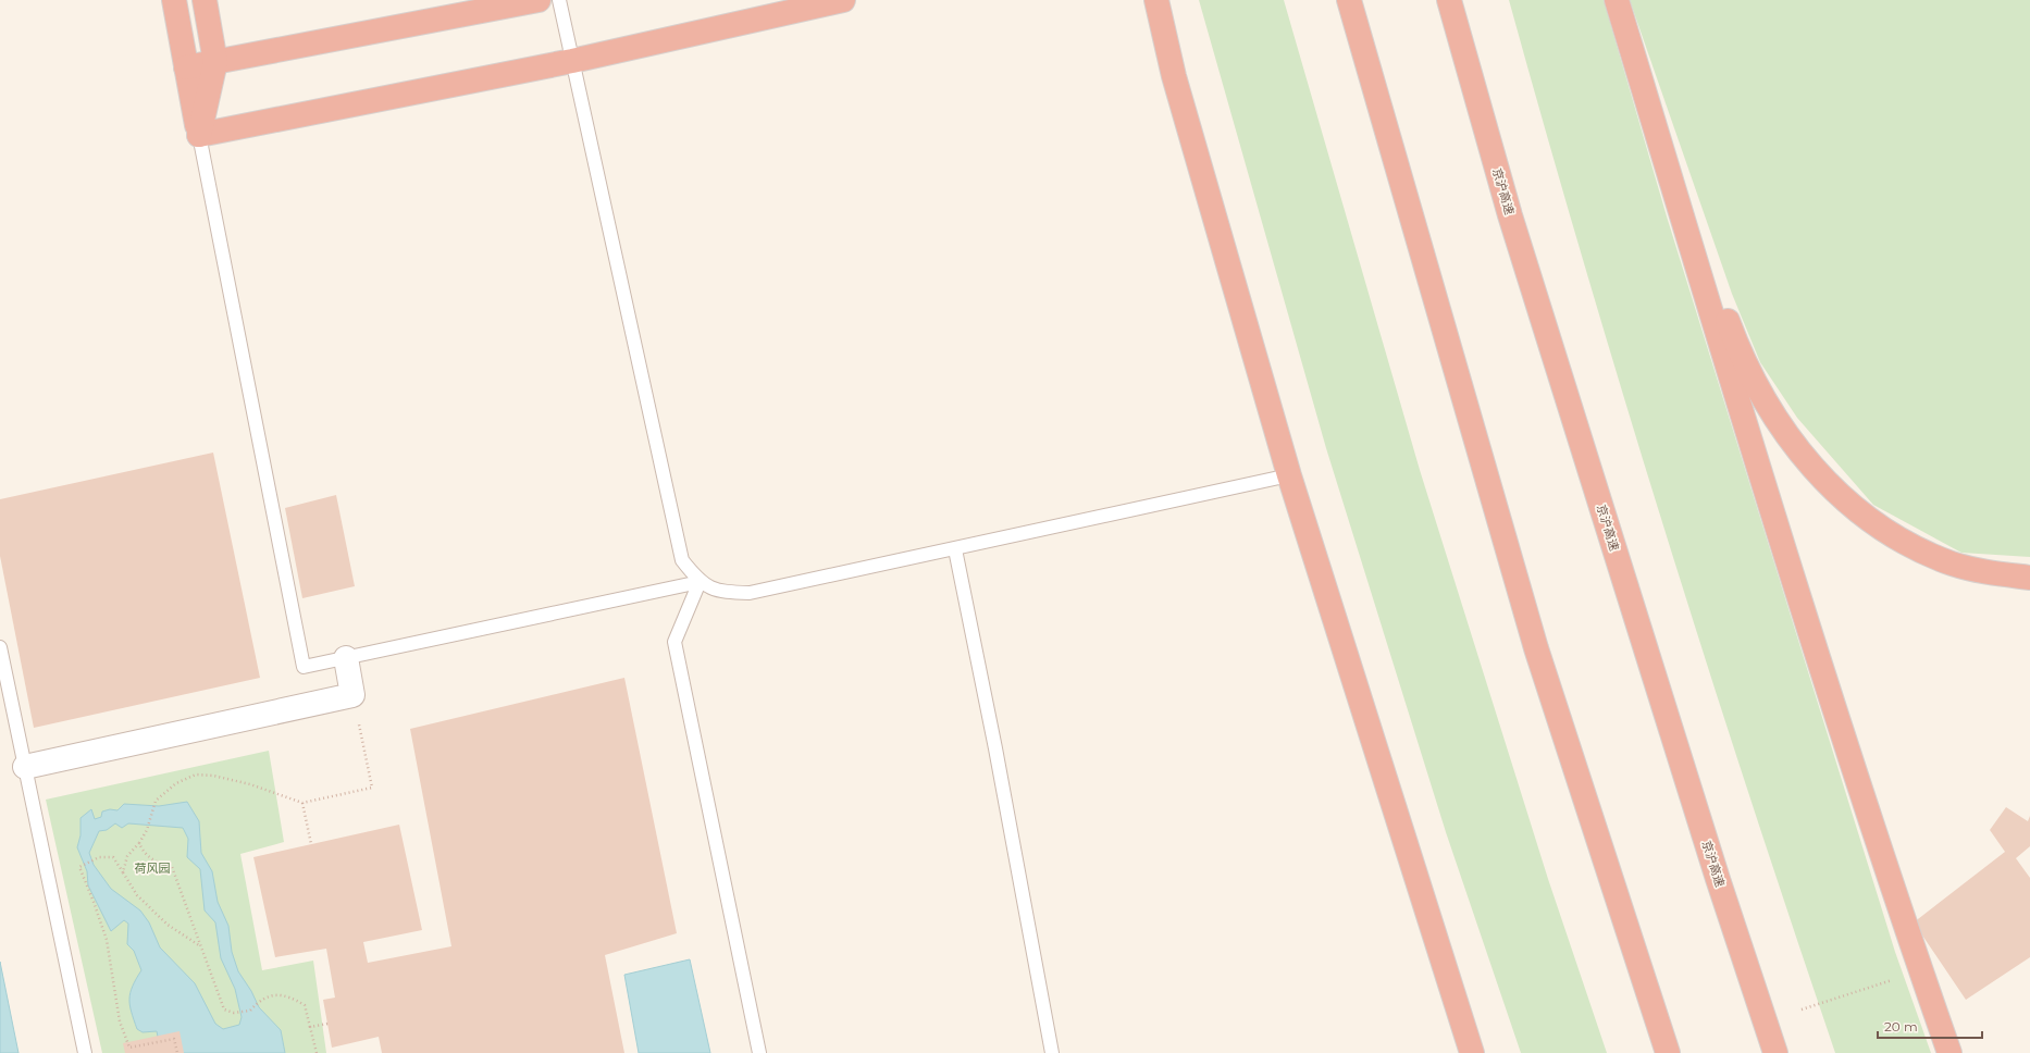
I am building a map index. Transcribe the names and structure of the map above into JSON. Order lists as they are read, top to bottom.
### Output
{
  "streets": {
    "highway": ["京沪高速"]
  },
  "parks": ["荷风园"],
  "scale_bar": "20 m"
}
